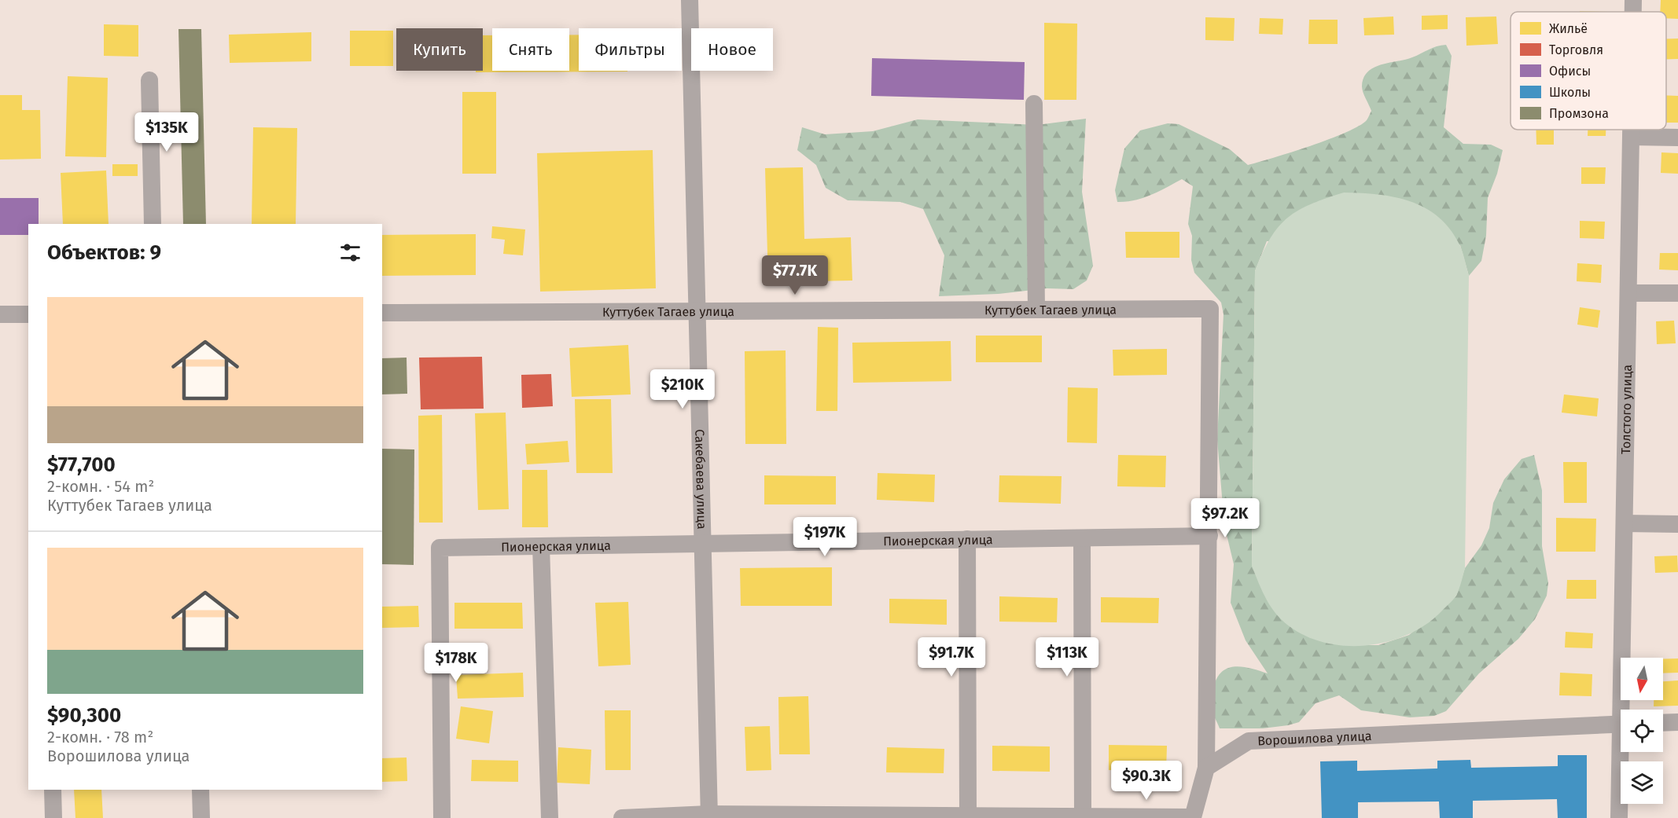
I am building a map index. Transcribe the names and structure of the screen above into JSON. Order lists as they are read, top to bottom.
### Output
{
  "streets": {
    "street": [
      "Куттубек Тагаев улица",
      "Толстого улица",
      "Сакебаева улица",
      "Пионерская улица",
      "Ворошилова улица"
    ]
  },
  "crossings": [
    ["Куттубек Тагаев улица", "Сакебаева улица"],
    ["Куттубек Тагаев улица", "Пионерская улица"],
    ["Сакебаева улица", "Пионерская улица"]
  ],
  "legend": [
    "Жильё",
    "Торговля",
    "Офисы",
    "Школы",
    "Промзона"
  ],
  "north": "bottom",
  "page": {
    "chip": [
      "Купить",
      "Снять",
      "Фильтры",
      "Новое"
    ],
    "price": [
      "$135K",
      "$77.7K",
      "$210K",
      "$97.2K",
      "$197K",
      "$91.7K",
      "$113K",
      "$178K",
      "$90.3K"
    ],
    "heading": "Объектов: 9",
    "list": [
      {
        "name": "$77,700",
        "note": "2-комн. · 54 m² · Куттубек Тагаев улица"
      },
      {
        "name": "$90,300",
        "note": "2-комн. · 78 m² · Ворошилова улица"
      }
    ]
  }
}
